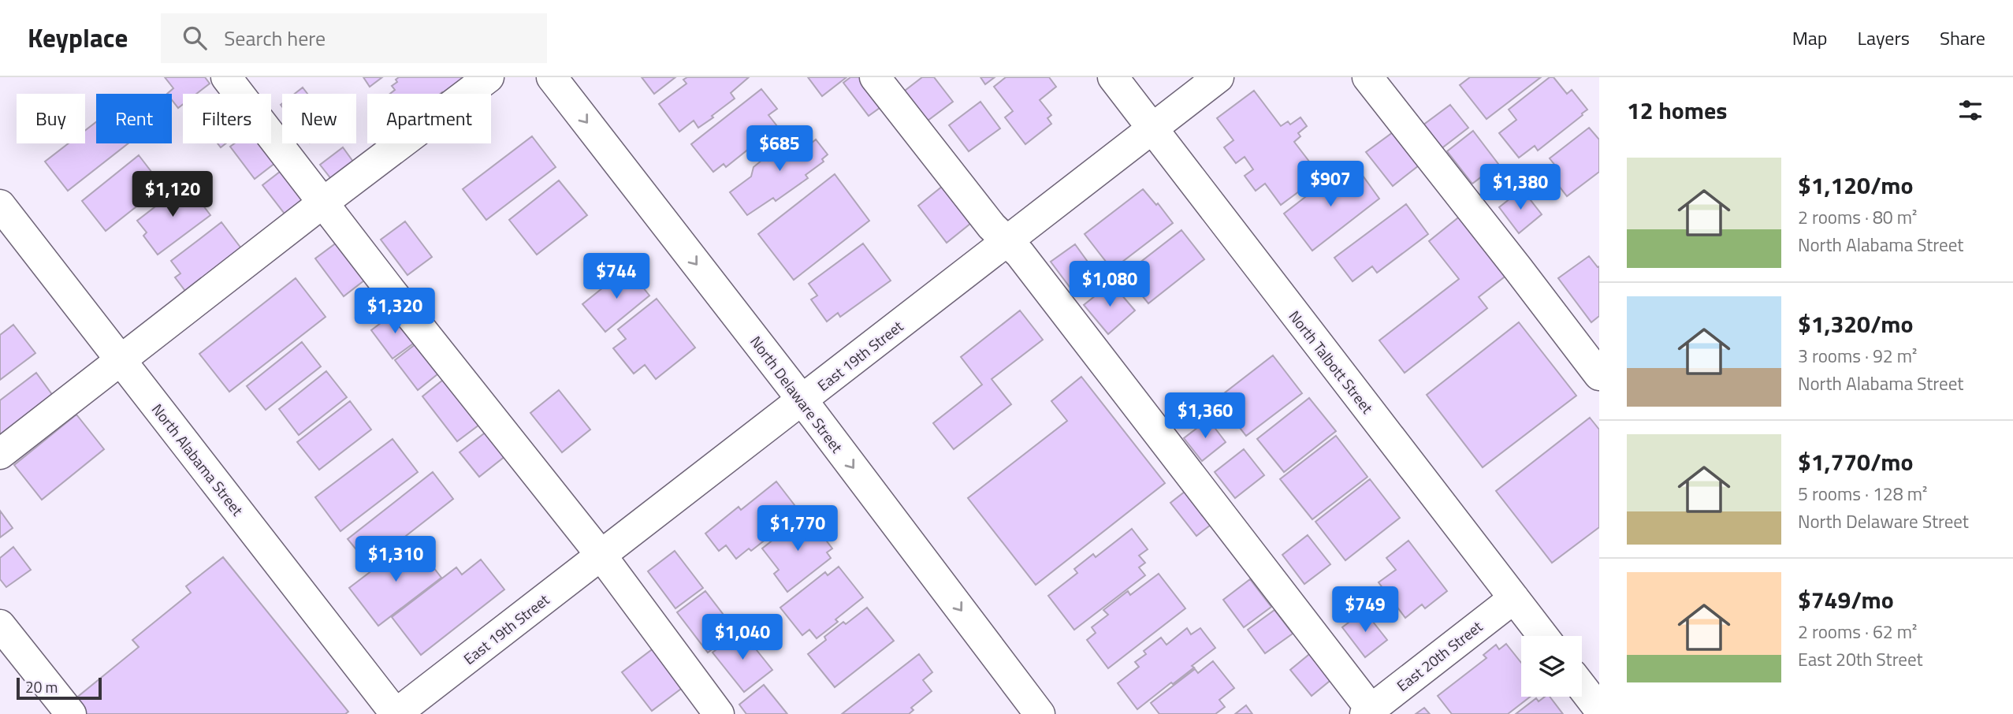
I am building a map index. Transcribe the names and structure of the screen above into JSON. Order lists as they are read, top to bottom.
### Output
{
  "streets": {
    "street": [
      "East 19th Street",
      "North Talbott Street",
      "North Delaware Street",
      "North Alabama Street",
      "East 20th Street"
    ]
  },
  "crossings": [
    ["East 19th Street", "North Talbott Street"],
    ["East 19th Street", "North Delaware Street"],
    ["East 19th Street", "North Alabama Street"],
    ["North Talbott Street", "East 20th Street"]
  ],
  "scale_bar": "20 m",
  "page": {
    "header": "Keyplace",
    "search": "Search here",
    "nav": ["Map", "Layers", "Share"],
    "heading": "12 homes",
    "chip": [
      "Buy",
      "Rent",
      "Filters",
      "New",
      "Apartment"
    ],
    "price": [
      "$685",
      "$907",
      "$1,380",
      "$1,120",
      "$744",
      "$1,080",
      "$1,320",
      "$1,360",
      "$1,770",
      "$1,310",
      "$749",
      "$1,040"
    ],
    "list": [
      {
        "name": "$1,120/mo",
        "note": "2 rooms · 80 m² · North Alabama Street"
      },
      {
        "name": "$1,320/mo",
        "note": "3 rooms · 92 m² · North Alabama Street"
      },
      {
        "name": "$1,770/mo",
        "note": "5 rooms · 128 m² · North Delaware Street"
      },
      {
        "name": "$749/mo",
        "note": "2 rooms · 62 m² · East 20th Street"
      }
    ],
    "scale": "20 m"
  }
}
